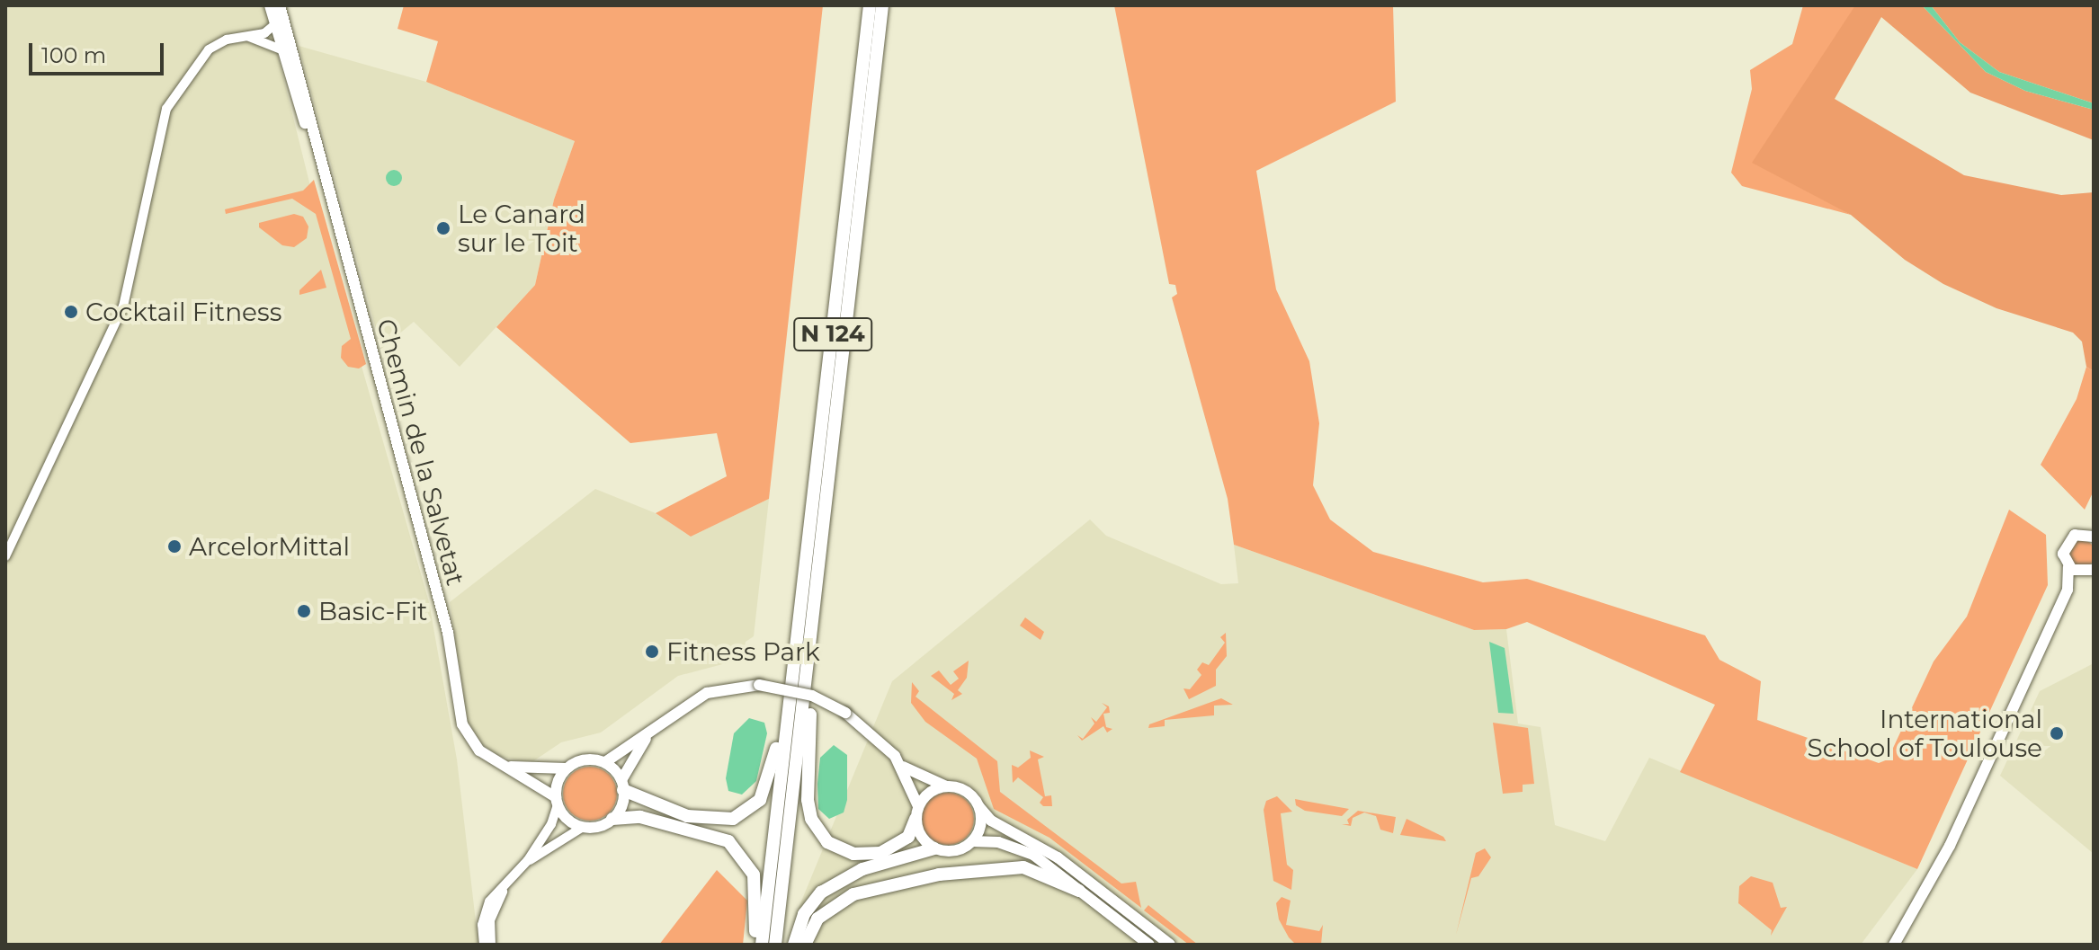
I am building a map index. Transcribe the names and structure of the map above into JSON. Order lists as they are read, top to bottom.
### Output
{
  "streets": {
    "highway": ["N 124"],
    "main road": ["Chemin de la Salvetat"]
  },
  "places": [
    "Le Canard sur le Toit",
    "Cocktail Fitness",
    "ArcelorMittal",
    "Basic-Fit",
    "Fitness Park",
    "International School of Toulouse"
  ],
  "scale_bar": "100 m"
}
